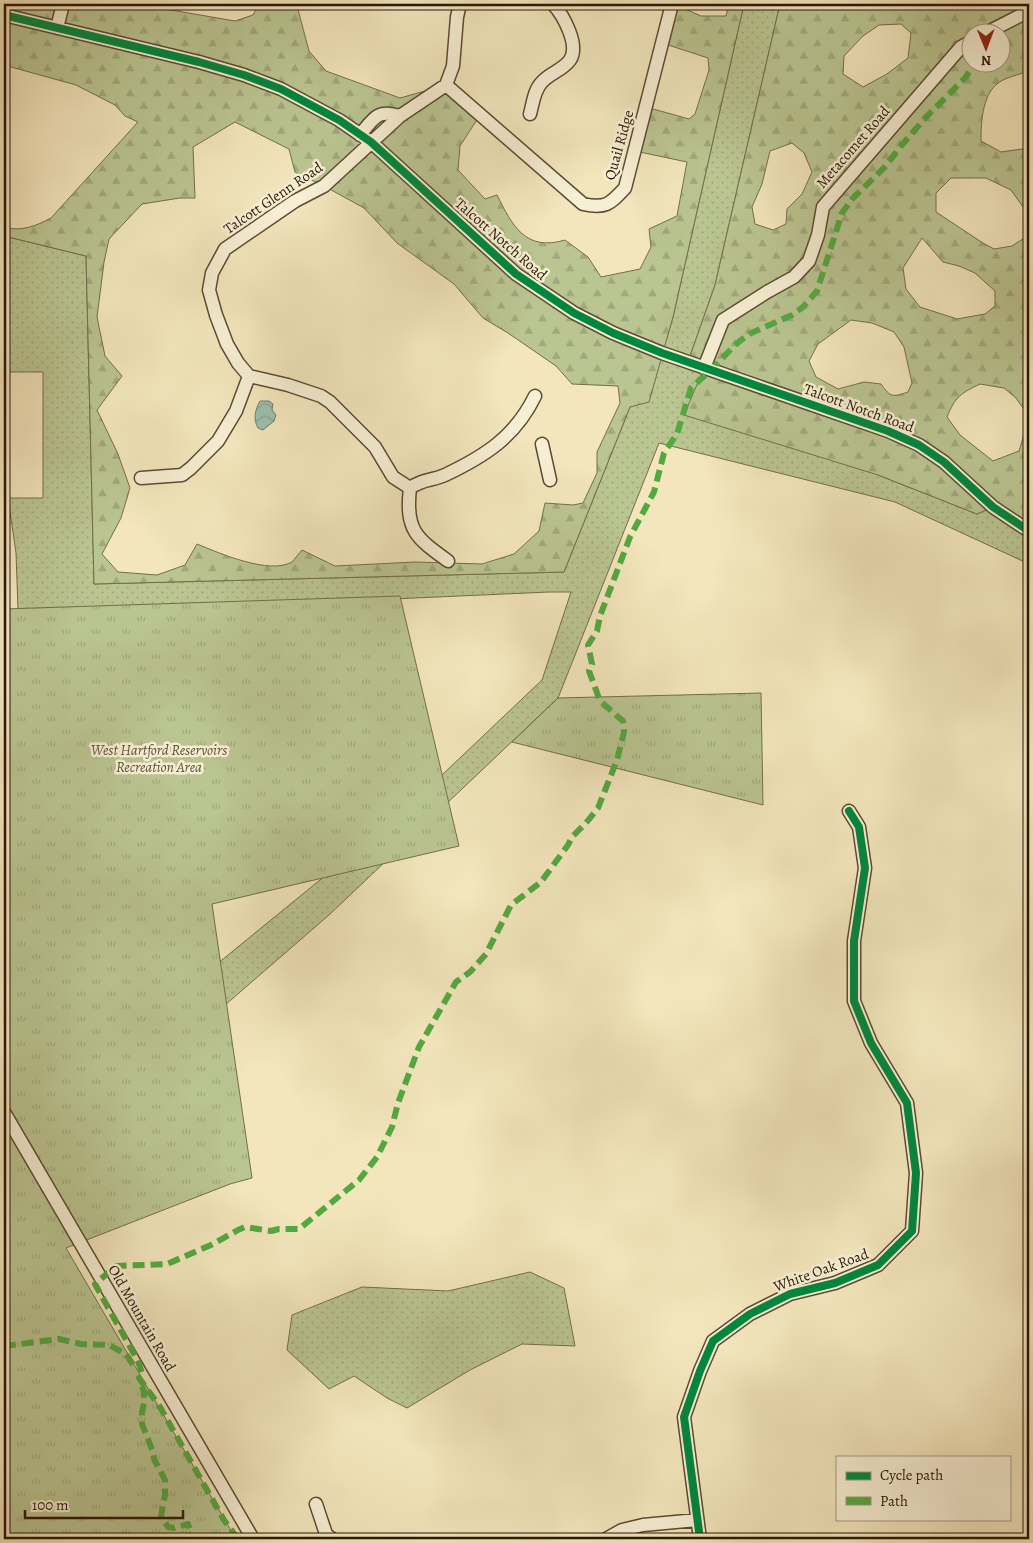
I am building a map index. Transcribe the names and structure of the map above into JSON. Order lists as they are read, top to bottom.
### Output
{
  "streets": {
    "street": [
      "Quail Ridge",
      "Metacomet Road",
      "Talcott Glenn Road",
      "Talcott Notch Road",
      "White Oak Road",
      "Old Mountain Road"
    ]
  },
  "crossings": [
    ["Quail Ridge", "Talcott Glenn Road"],
    ["Metacomet Road", "Talcott Notch Road"],
    ["Talcott Glenn Road", "Talcott Notch Road"]
  ],
  "parks": ["West Hartford Reservoirs Recreation Area"],
  "legend": ["Cycle path", "Path"],
  "scale_bar": "100 m",
  "north": "bottom"
}
